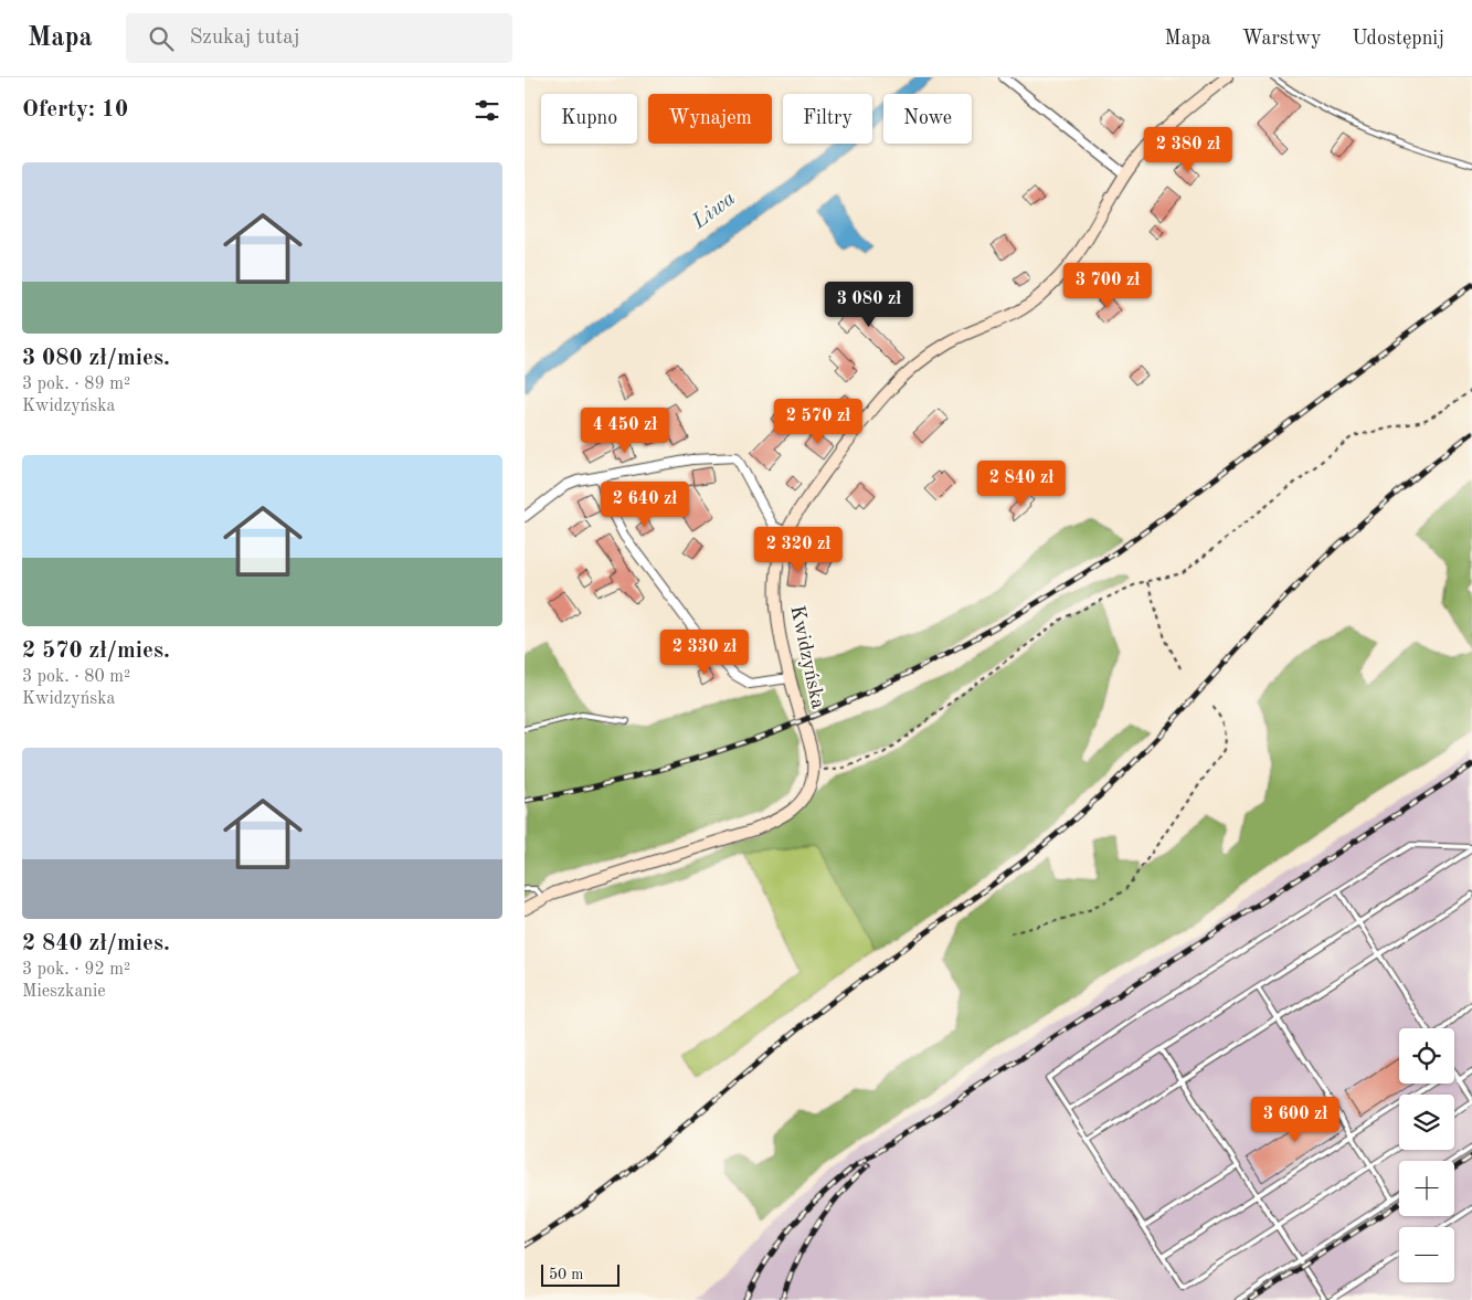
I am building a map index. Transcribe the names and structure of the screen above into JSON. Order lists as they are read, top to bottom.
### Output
{
  "streets": {
    "street": ["Kwidzyńska"]
  },
  "water": ["Liwa"],
  "scale_bar": "50 m",
  "page": {
    "header": "Mapa",
    "search": "Szukaj tutaj",
    "nav": ["Mapa", "Warstwy", "Udostępnij"],
    "heading": "Oferty: 10",
    "chip": [
      "Kupno",
      "Wynajem",
      "Filtry",
      "Nowe"
    ],
    "price": [
      "2 380 zł",
      "3 700 zł",
      "3 080 zł",
      "2 570 zł",
      "4 450 zł",
      "2 840 zł",
      "2 640 zł",
      "2 320 zł",
      "2 330 zł",
      "3 600 zł"
    ],
    "list": [
      {
        "name": "3 080 zł/mies.",
        "note": "3 pok. · 89 m² · Kwidzyńska"
      },
      {
        "name": "2 570 zł/mies.",
        "note": "3 pok. · 80 m² · Kwidzyńska"
      },
      {
        "name": "2 840 zł/mies.",
        "note": "3 pok. · 92 m² · Mieszkanie"
      }
    ],
    "map_buttons": ["+", "−"],
    "scale": "50 m"
  }
}
